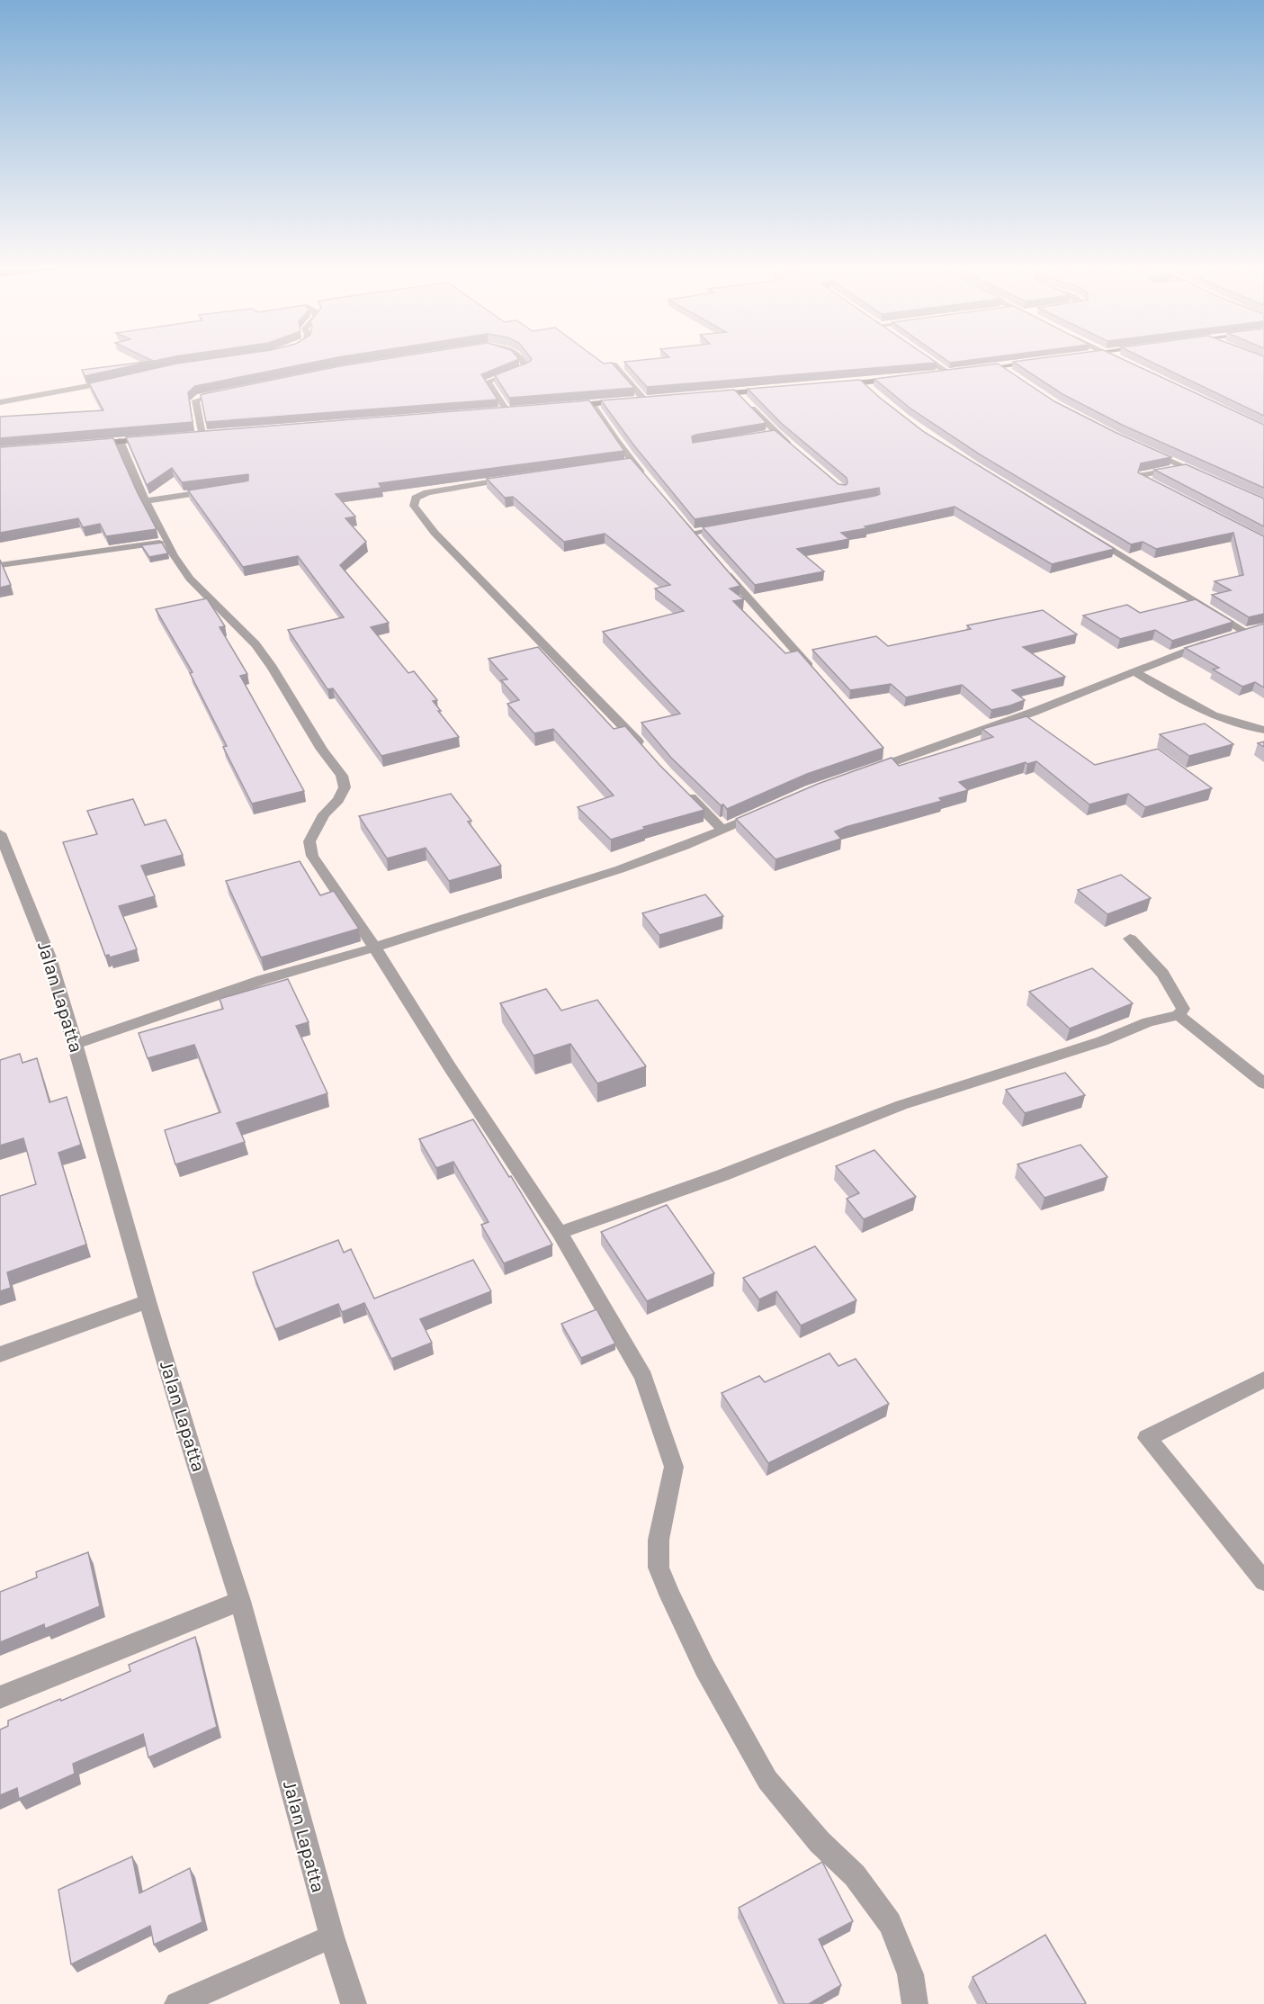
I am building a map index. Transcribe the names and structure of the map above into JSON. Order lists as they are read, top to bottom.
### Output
{
  "streets": {
    "street": ["Jalan Lapatta"]
  }
}
